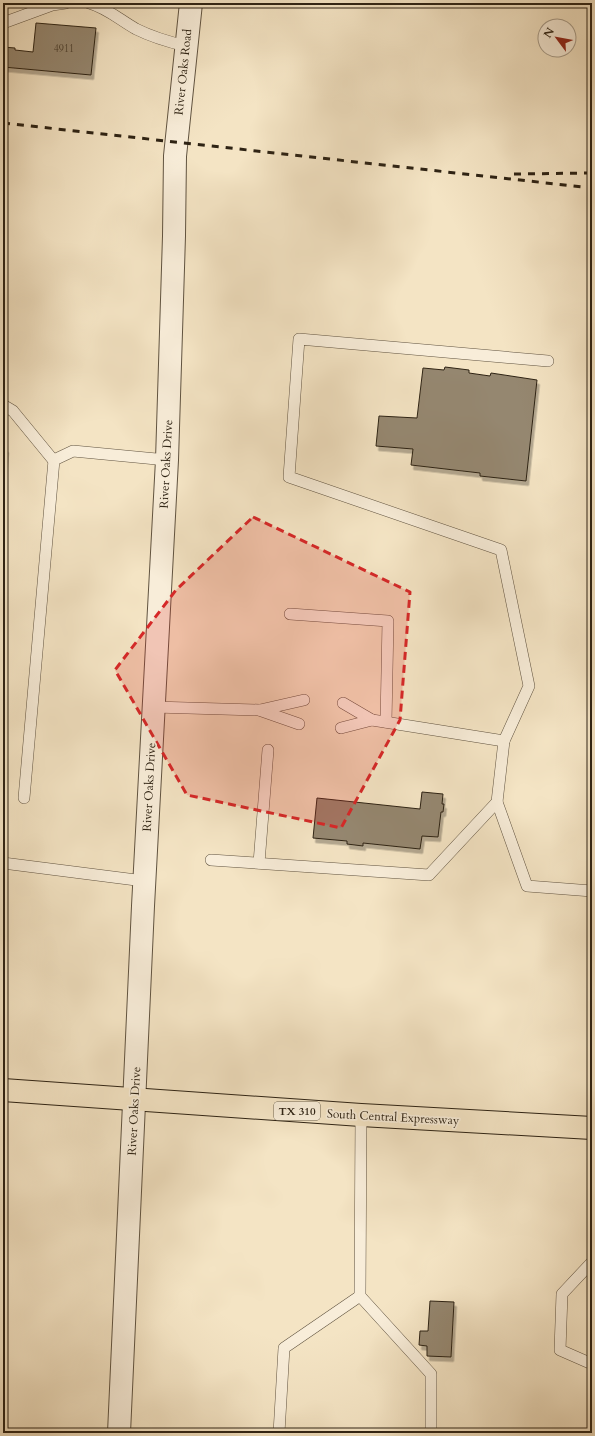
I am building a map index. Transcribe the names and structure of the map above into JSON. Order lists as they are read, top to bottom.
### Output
{
  "streets": {
    "main road": ["TX 310", "South Central Expressway"],
    "street": ["River Oaks Road", "River Oaks Drive"]
  },
  "crossings": [
    ["River Oaks Road", "River Oaks Drive"],
    ["River Oaks Drive", "South Central Expressway"]
  ],
  "house_numbers": ["4911"],
  "north": "top left"
}
